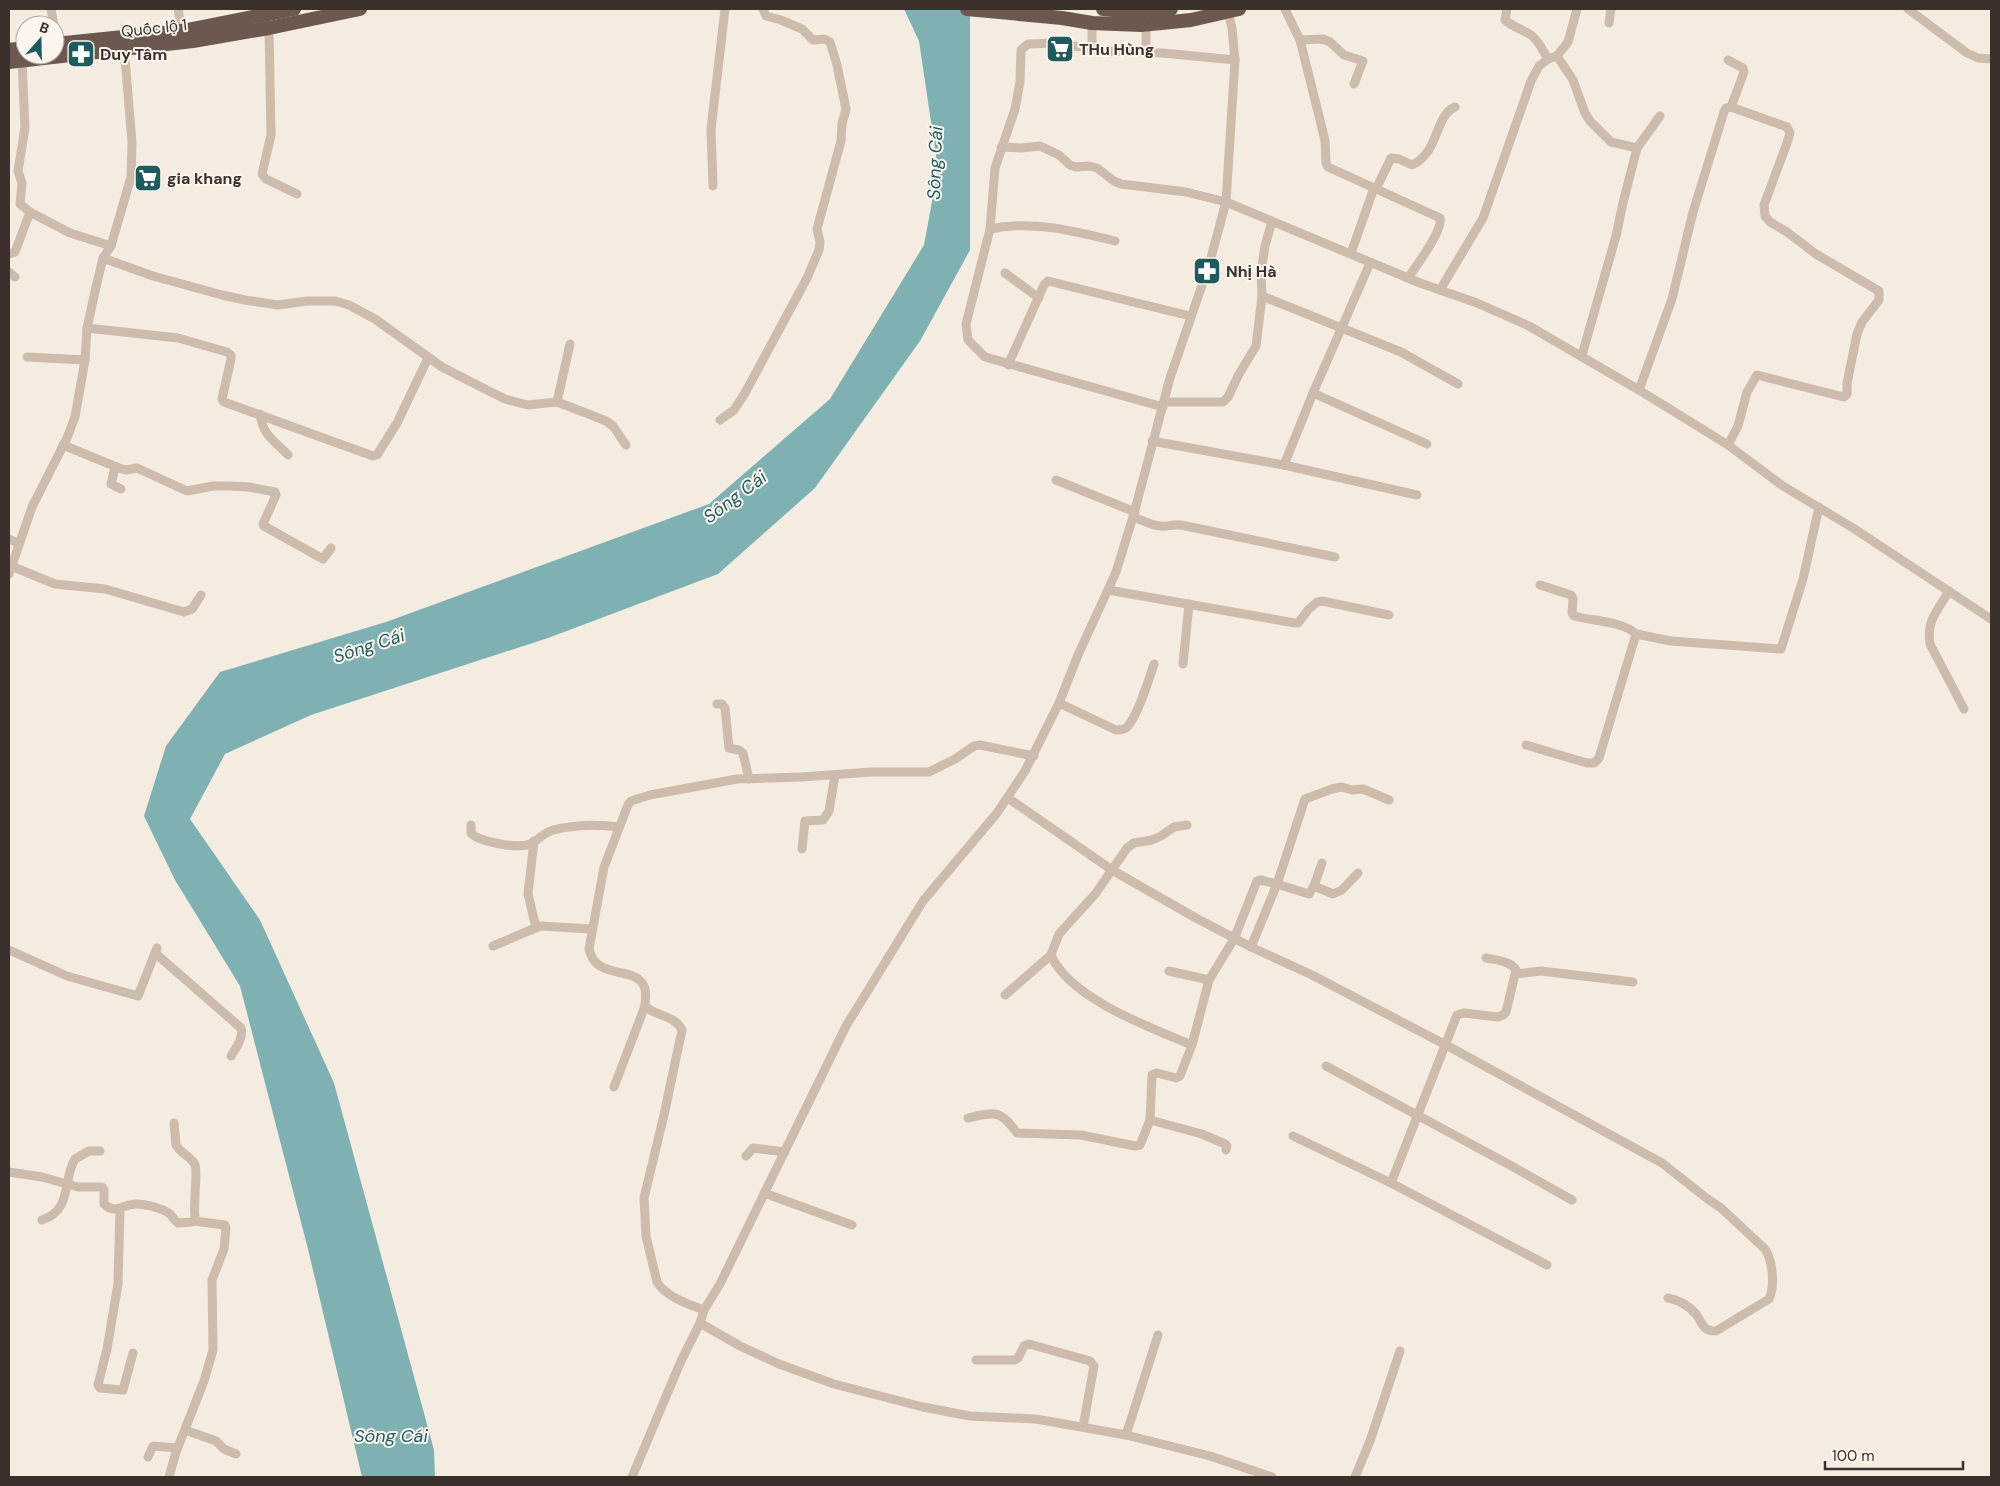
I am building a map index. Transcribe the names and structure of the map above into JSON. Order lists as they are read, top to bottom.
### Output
{
  "streets": {
    "highway": ["Quốc lộ 1"]
  },
  "water": ["Sông Cái"],
  "places": {
    "supermarket": ["THu Hùng", "gia khang"],
    "pharmacy": ["Duy Tâm", "Nhị Hà"]
  },
  "scale_bar": "100 m",
  "north": "top"
}
